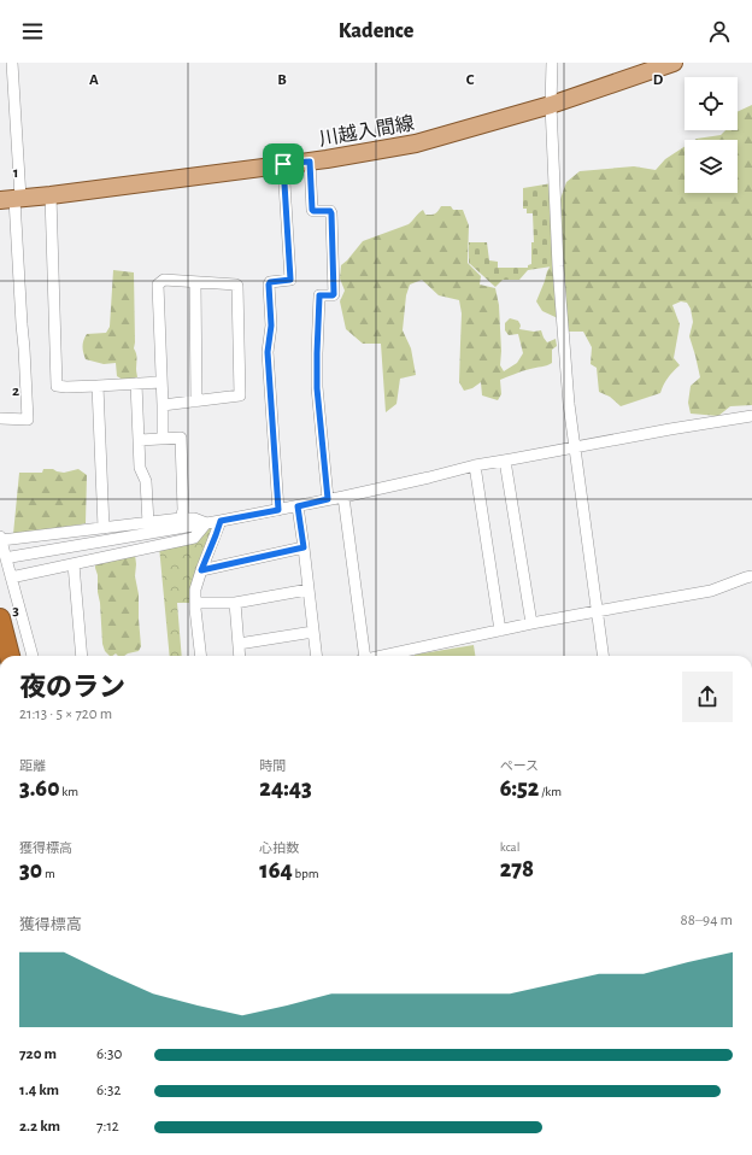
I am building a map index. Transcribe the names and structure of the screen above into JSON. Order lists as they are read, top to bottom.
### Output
{
  "streets": {
    "main road": ["川越入間線"]
  },
  "page": {
    "header": "Kadence",
    "heading": ["夜のラン", "21:13 · 5 × 720 m"],
    "stats": [
      ["距離", "3.60 km"],
      ["時間", "24:43"],
      ["ペース", "6:52 /km"],
      ["獲得標高", "30 m"],
      ["心拍数", "164 bpm"],
      ["kcal", "278"]
    ],
    "chart": ["獲得標高", "88–94 m"],
    "list": [
      {
        "name": "720 m",
        "note": "6:30"
      },
      {
        "name": "1.4 km",
        "note": "6:32"
      },
      {
        "name": "2.2 km",
        "note": "7:12"
      }
    ]
  },
  "grid": {
    "columns": [
      "A",
      "B",
      "C",
      "D"
    ],
    "rows": ["1", "2", "3"]
  }
}
